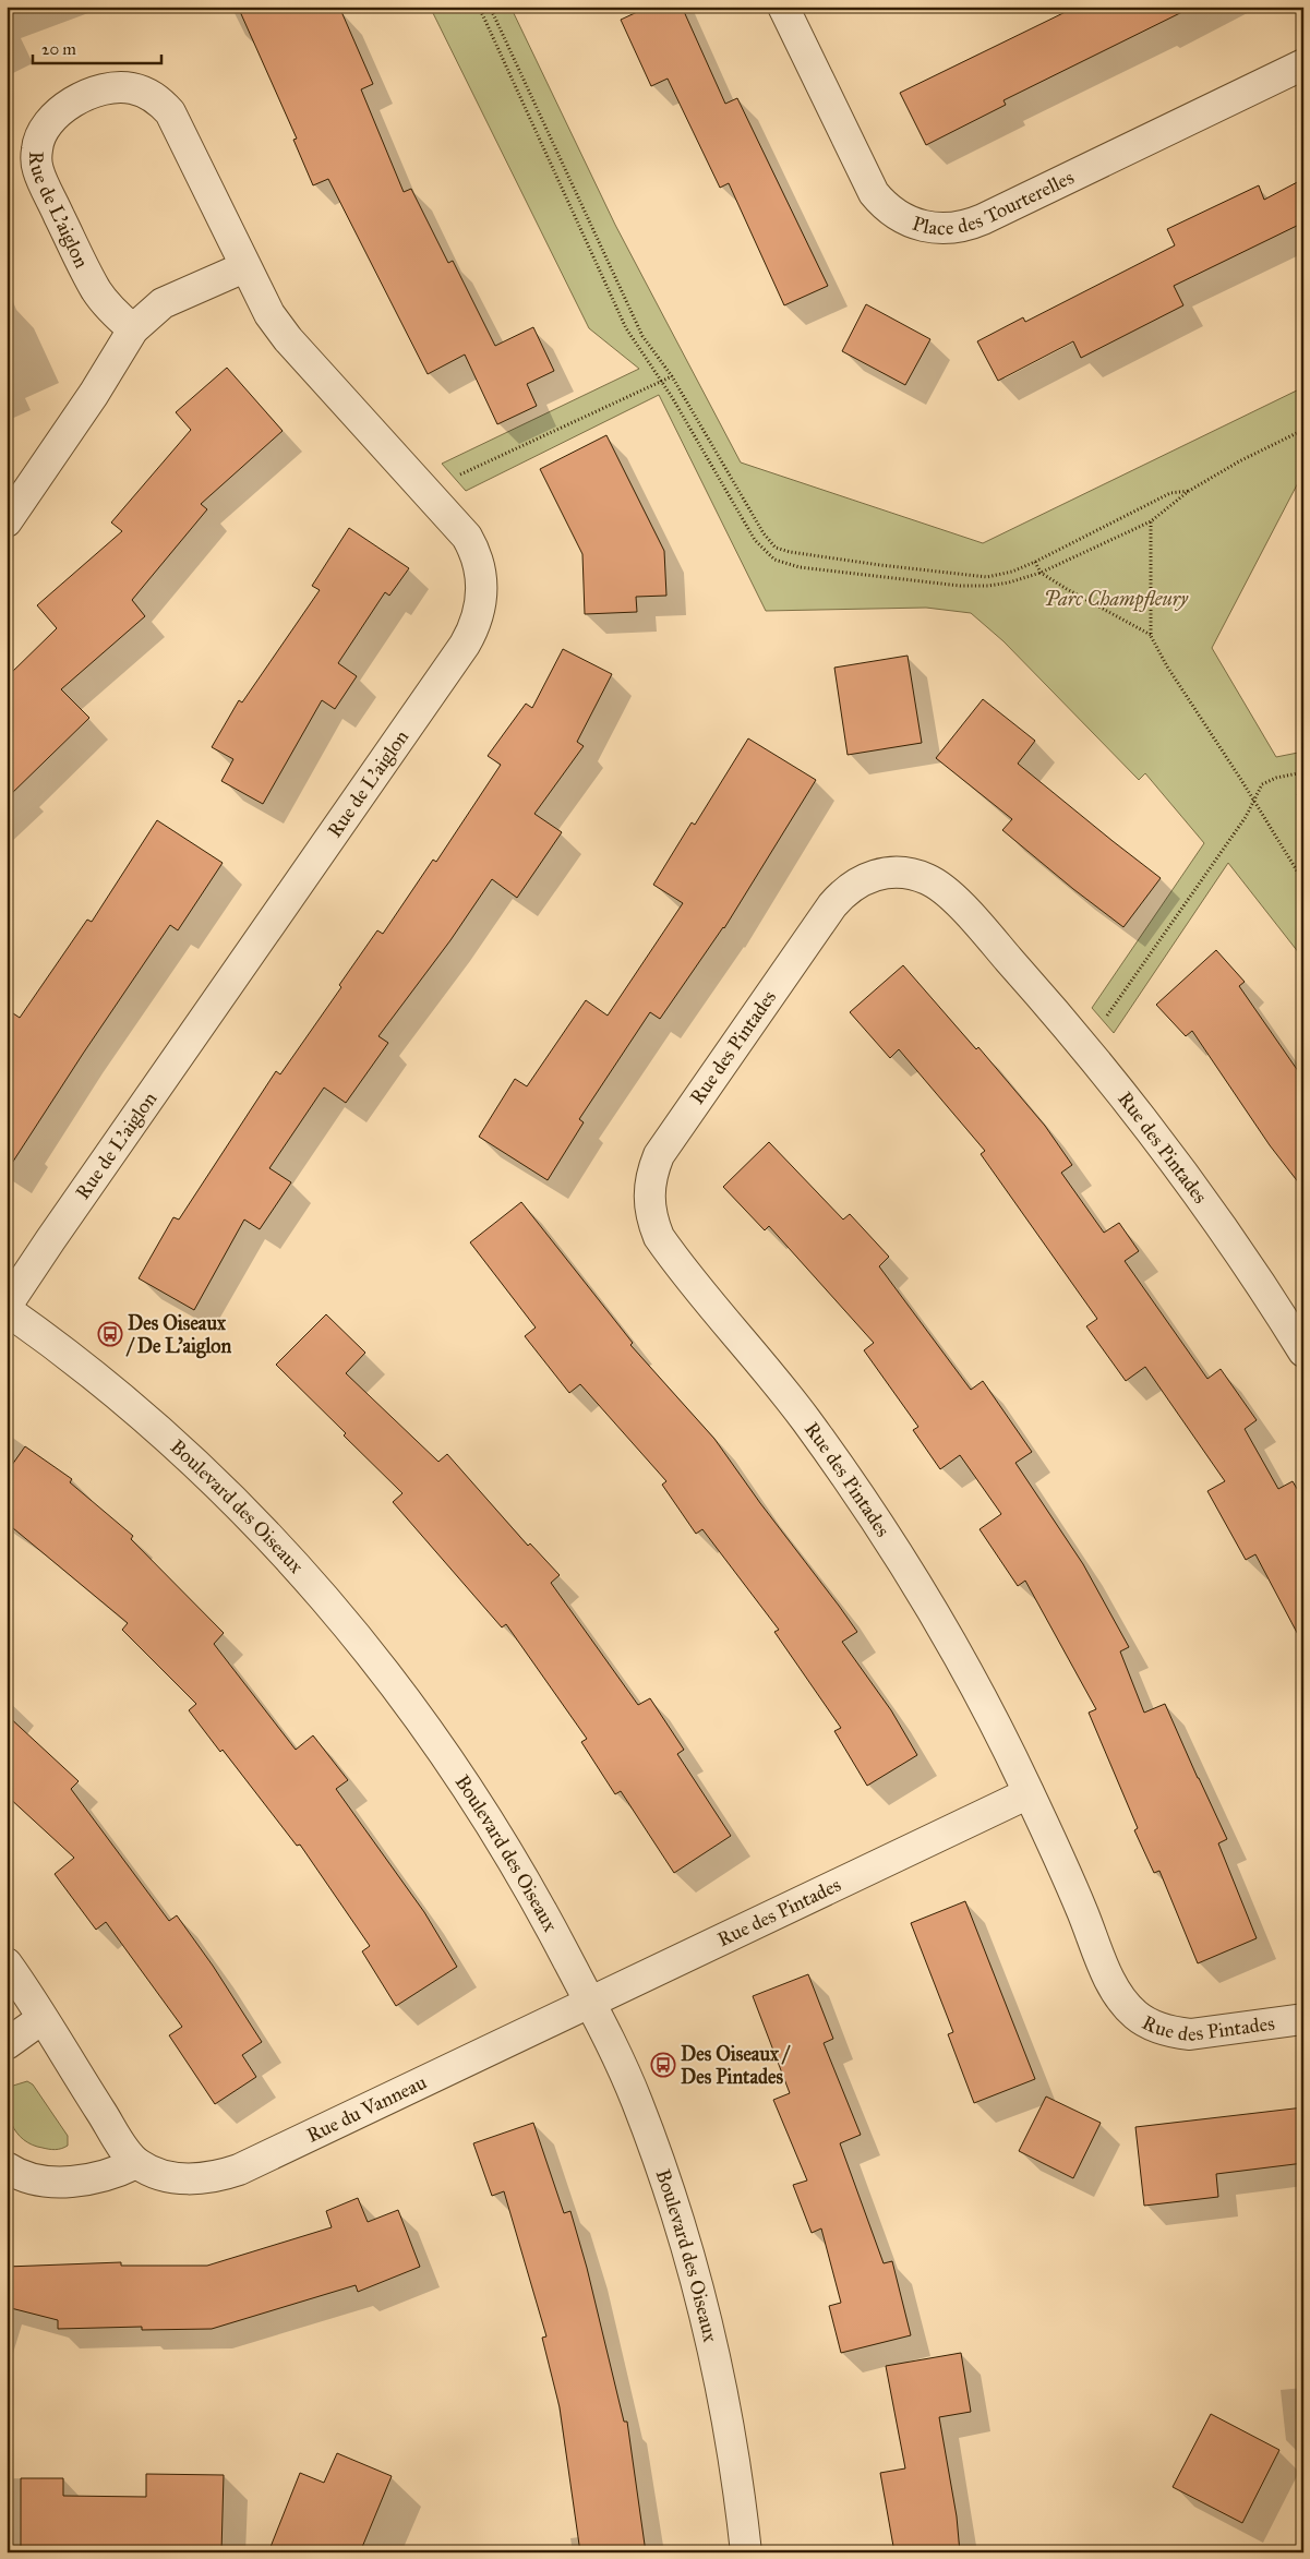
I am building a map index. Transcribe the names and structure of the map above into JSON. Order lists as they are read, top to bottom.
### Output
{
  "streets": {
    "street": [
      "Place des Tourterelles",
      "Rue de L'aiglon",
      "Rue des Pintades",
      "Boulevard des Oiseaux",
      "Rue du Vanneau"
    ]
  },
  "crossings": [
    ["Rue de L'aiglon", "Boulevard des Oiseaux"],
    ["Rue des Pintades", "Boulevard des Oiseaux"],
    ["Rue des Pintades", "Rue du Vanneau"],
    ["Boulevard des Oiseaux", "Rue du Vanneau"]
  ],
  "parks": ["Parc Champfleury"],
  "places": {
    "bus stop": ["Des Oiseaux / De L'aiglon", "Des Oiseaux / Des Pintades"]
  },
  "scale_bar": "20 m"
}
